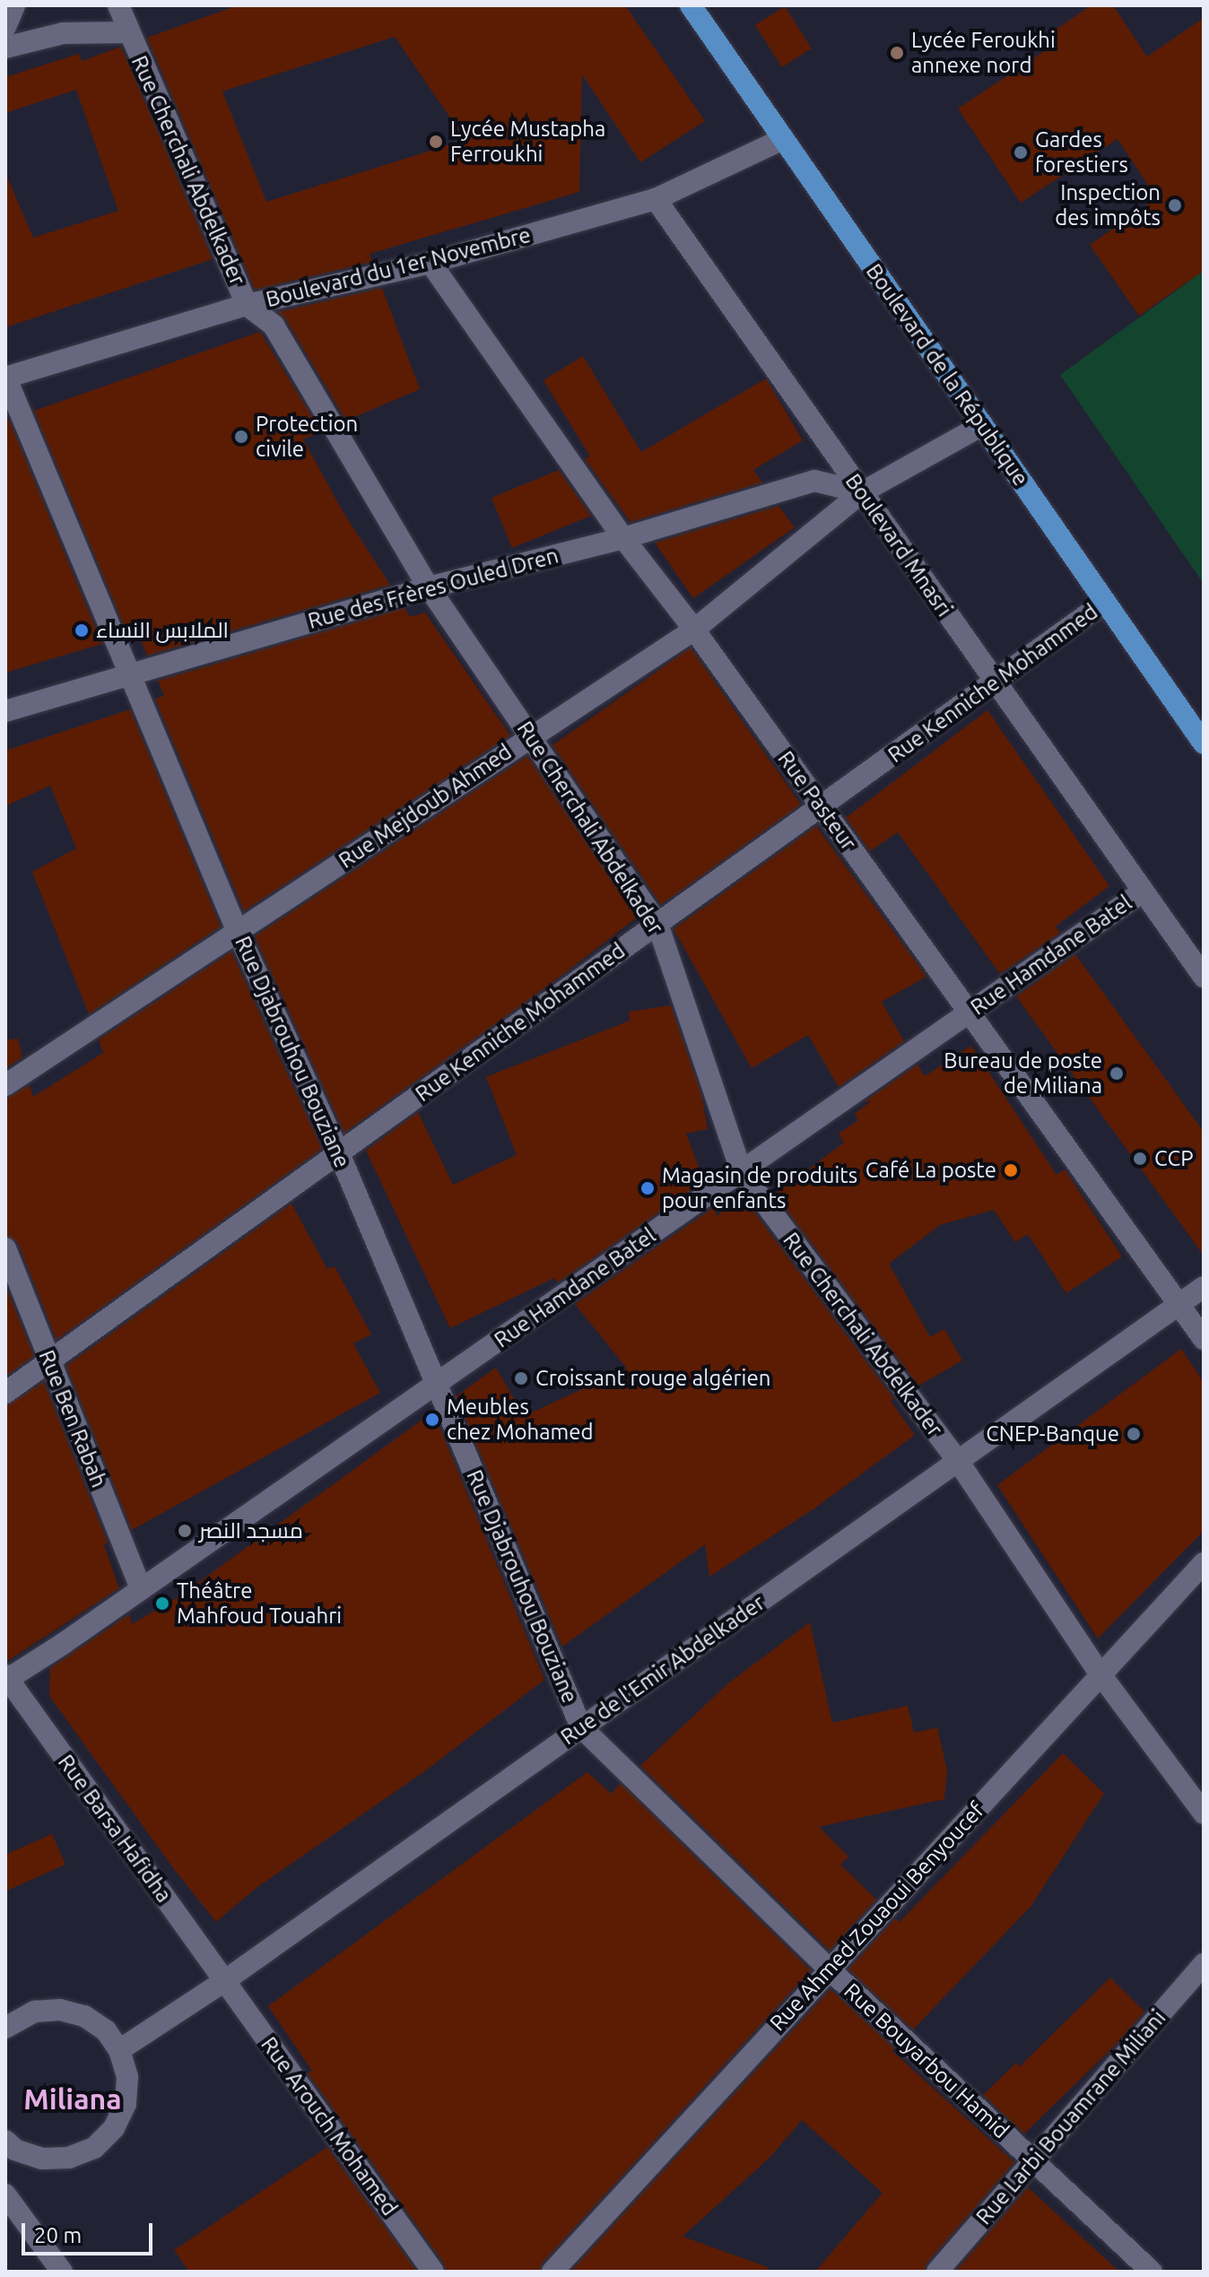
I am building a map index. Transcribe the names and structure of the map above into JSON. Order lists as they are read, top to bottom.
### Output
{
  "streets": {
    "main road": ["Boulevard de la République"],
    "street": [
      "Rue Cherchali Abdelkader",
      "Boulevard du 1er Novembre",
      "Boulevard Mnasri",
      "Rue des Frères Ouled Dren",
      "Rue Kenniche Mohammed",
      "Rue Pasteur",
      "Rue Mejdoub Ahmed",
      "Rue Hamdane Batel",
      "Rue Djabrouhou Bouziane",
      "Rue Ben Rabah",
      "Rue de l'Emir Abdelkader",
      "Rue Barsa Hafidha",
      "Rue Ahmed Zouaoui Benyoucef",
      "Rue Bouyarbou Hamid",
      "Rue Larbi Bouamrane Miliani",
      "Rue Arouch Mohamed"
    ]
  },
  "crossings": [
    ["Rue Cherchali Abdelkader", "Boulevard du 1er Novembre"],
    ["Rue Cherchali Abdelkader", "Rue des Frères Ouled Dren"],
    ["Rue Cherchali Abdelkader", "Rue Kenniche Mohammed"],
    ["Rue Cherchali Abdelkader", "Rue Mejdoub Ahmed"],
    ["Rue Cherchali Abdelkader", "Rue Hamdane Batel"],
    ["Rue Cherchali Abdelkader", "Rue de l'Emir Abdelkader"],
    ["Rue Cherchali Abdelkader", "Rue Ahmed Zouaoui Benyoucef"],
    ["Boulevard du 1er Novembre", "Boulevard de la République"],
    ["Boulevard du 1er Novembre", "Boulevard Mnasri"],
    ["Boulevard du 1er Novembre", "Rue Pasteur"],
    ["Boulevard du 1er Novembre", "Rue Djabrouhou Bouziane"],
    ["Boulevard de la République", "Rue Kenniche Mohammed"],
    ["Boulevard de la République", "Rue Mejdoub Ahmed"],
    ["Boulevard Mnasri", "Rue des Frères Ouled Dren"],
    ["Boulevard Mnasri", "Rue Kenniche Mohammed"],
    ["Boulevard Mnasri", "Rue Mejdoub Ahmed"],
    ["Boulevard Mnasri", "Rue Hamdane Batel"],
    ["Rue des Frères Ouled Dren", "Rue Pasteur"],
    ["Rue des Frères Ouled Dren", "Rue Mejdoub Ahmed"],
    ["Rue des Frères Ouled Dren", "Rue Djabrouhou Bouziane"],
    ["Rue Kenniche Mohammed", "Rue Pasteur"],
    ["Rue Kenniche Mohammed", "Rue Djabrouhou Bouziane"],
    ["Rue Kenniche Mohammed", "Rue Ben Rabah"],
    ["Rue Pasteur", "Rue Mejdoub Ahmed"],
    ["Rue Pasteur", "Rue Hamdane Batel"],
    ["Rue Pasteur", "Rue de l'Emir Abdelkader"],
    ["Rue Mejdoub Ahmed", "Rue Djabrouhou Bouziane"],
    ["Rue Hamdane Batel", "Rue Djabrouhou Bouziane"],
    ["Rue Hamdane Batel", "Rue Ben Rabah"],
    ["Rue Hamdane Batel", "Rue Barsa Hafidha"],
    ["Rue Djabrouhou Bouziane", "Rue de l'Emir Abdelkader"],
    ["Rue Djabrouhou Bouziane", "Rue Bouyarbou Hamid"],
    ["Rue de l'Emir Abdelkader", "Rue Barsa Hafidha"],
    ["Rue de l'Emir Abdelkader", "Rue Bouyarbou Hamid"],
    ["Rue de l'Emir Abdelkader", "Rue Arouch Mohamed"],
    ["Rue Barsa Hafidha", "Rue Arouch Mohamed"],
    ["Rue Ahmed Zouaoui Benyoucef", "Rue Bouyarbou Hamid"],
    ["Rue Bouyarbou Hamid", "Rue Larbi Bouamrane Miliani"]
  ],
  "districts": ["Miliana"],
  "places": [
    "Lycée Feroukhi annexe nord",
    "Lycée Mustapha Ferroukhi",
    "Gardes forestiers",
    "Inspection des impôts",
    "Protection civile",
    "الملابس النساء",
    "Bureau de poste de Miliana",
    "CCP",
    "Café La poste",
    "Magasin de produits pour enfants",
    "Croissant rouge algérien",
    "Meubles chez Mohamed",
    "CNEP-Banque",
    "مسجد النصر",
    "Théâtre Mahfoud Touahri"
  ],
  "scale_bar": "20 m"
}
